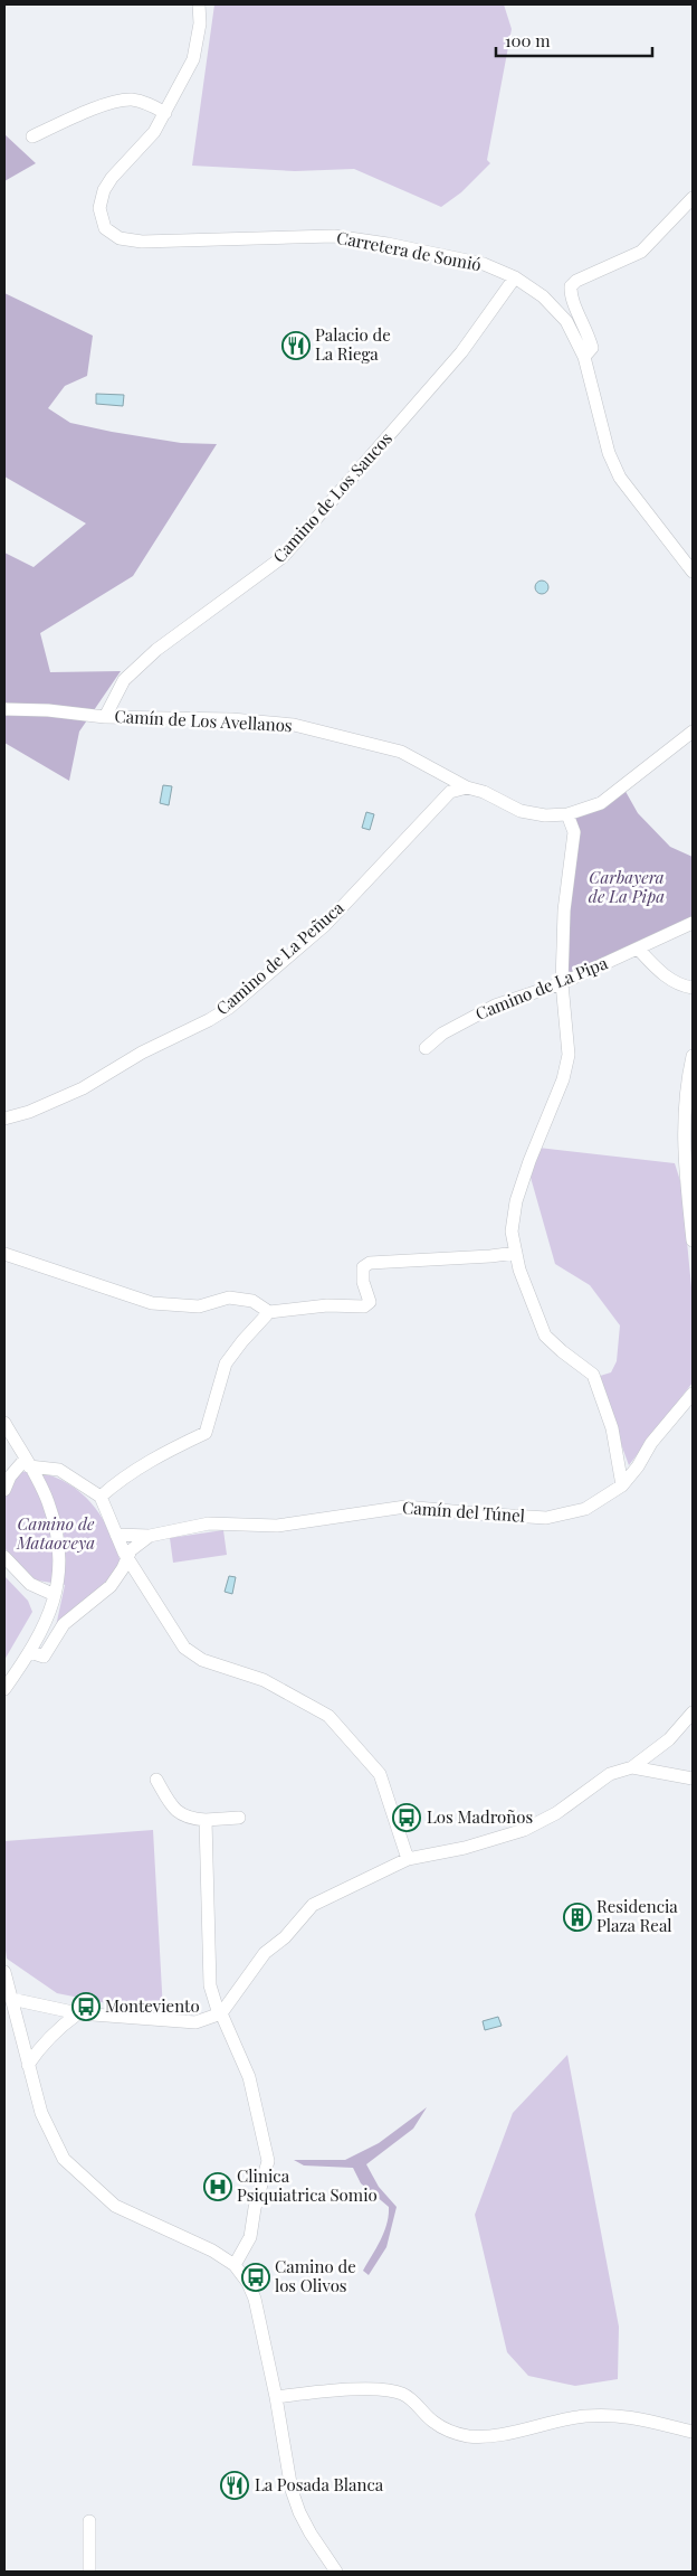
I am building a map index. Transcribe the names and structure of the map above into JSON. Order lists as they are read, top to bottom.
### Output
{
  "streets": {
    "street": [
      "Carretera de Somió",
      "Camino de Los Saucos",
      "Camín de Los Avellanos",
      "Camino de La Peñuca",
      "Camino de La Pipa",
      "Camín del Túnel"
    ]
  },
  "crossings": [
    ["Carretera de Somió", "Camino de Los Saucos"],
    ["Camino de Los Saucos", "Camín de Los Avellanos"],
    ["Camín de Los Avellanos", "Camino de La Peñuca"]
  ],
  "parks": ["Carbayera de La Pipa", "Camino de Mataoveya"],
  "places": {
    "restaurant": ["Palacio de La Riega", "La Posada Blanca"],
    "bus stop": ["Los Madroños", "Monteviento", "Camino de los Olivos"],
    "building": ["Residencia Plaza Real"],
    "hospital": ["Clinica Psiquiatrica Somio"]
  },
  "scale_bar": "100 m"
}
